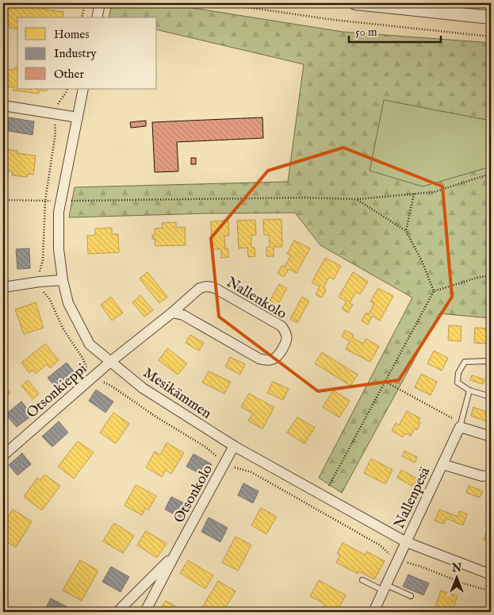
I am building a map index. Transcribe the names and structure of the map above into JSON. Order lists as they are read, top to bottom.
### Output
{
  "streets": {
    "street": [
      "Nallenkolo",
      "Otsonkieppi",
      "Mesikämmen",
      "Otsonkolo",
      "Nallenpesä"
    ]
  },
  "crossings": [
    ["Nallenkolo", "Otsonkieppi"],
    ["Nallenkolo", "Mesikämmen"],
    ["Otsonkieppi", "Mesikämmen"],
    ["Mesikämmen", "Otsonkolo"],
    ["Mesikämmen", "Nallenpesä"]
  ],
  "legend": ["Homes", "Industry", "Other"],
  "scale_bar": "50 m",
  "north": "top"
}
